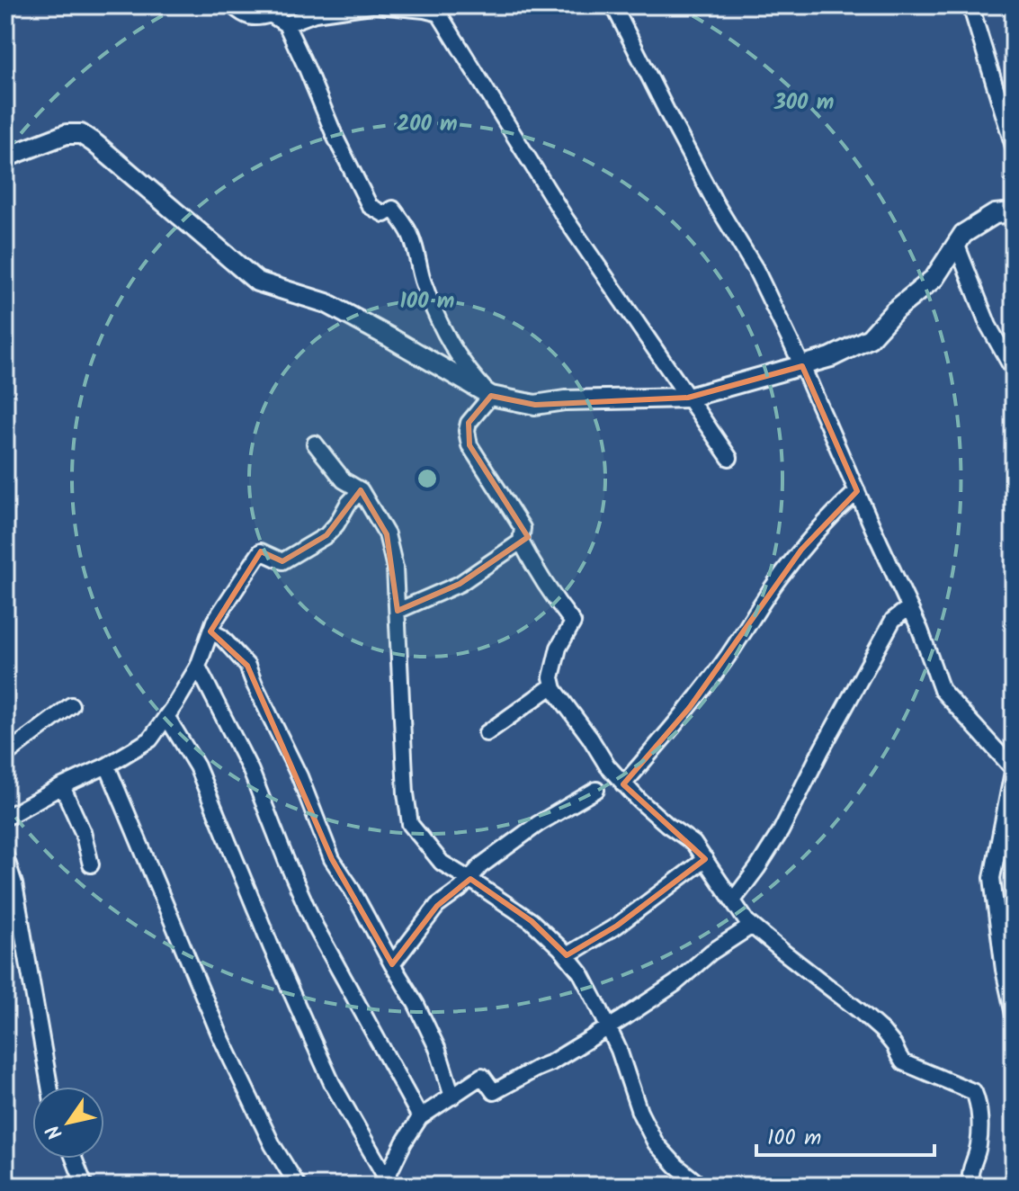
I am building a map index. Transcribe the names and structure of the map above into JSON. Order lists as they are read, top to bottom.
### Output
{
  "scale_bar": "100 m",
  "north": "bottom left",
  "rings": ["300 m", "200 m", "100 m"]
}
